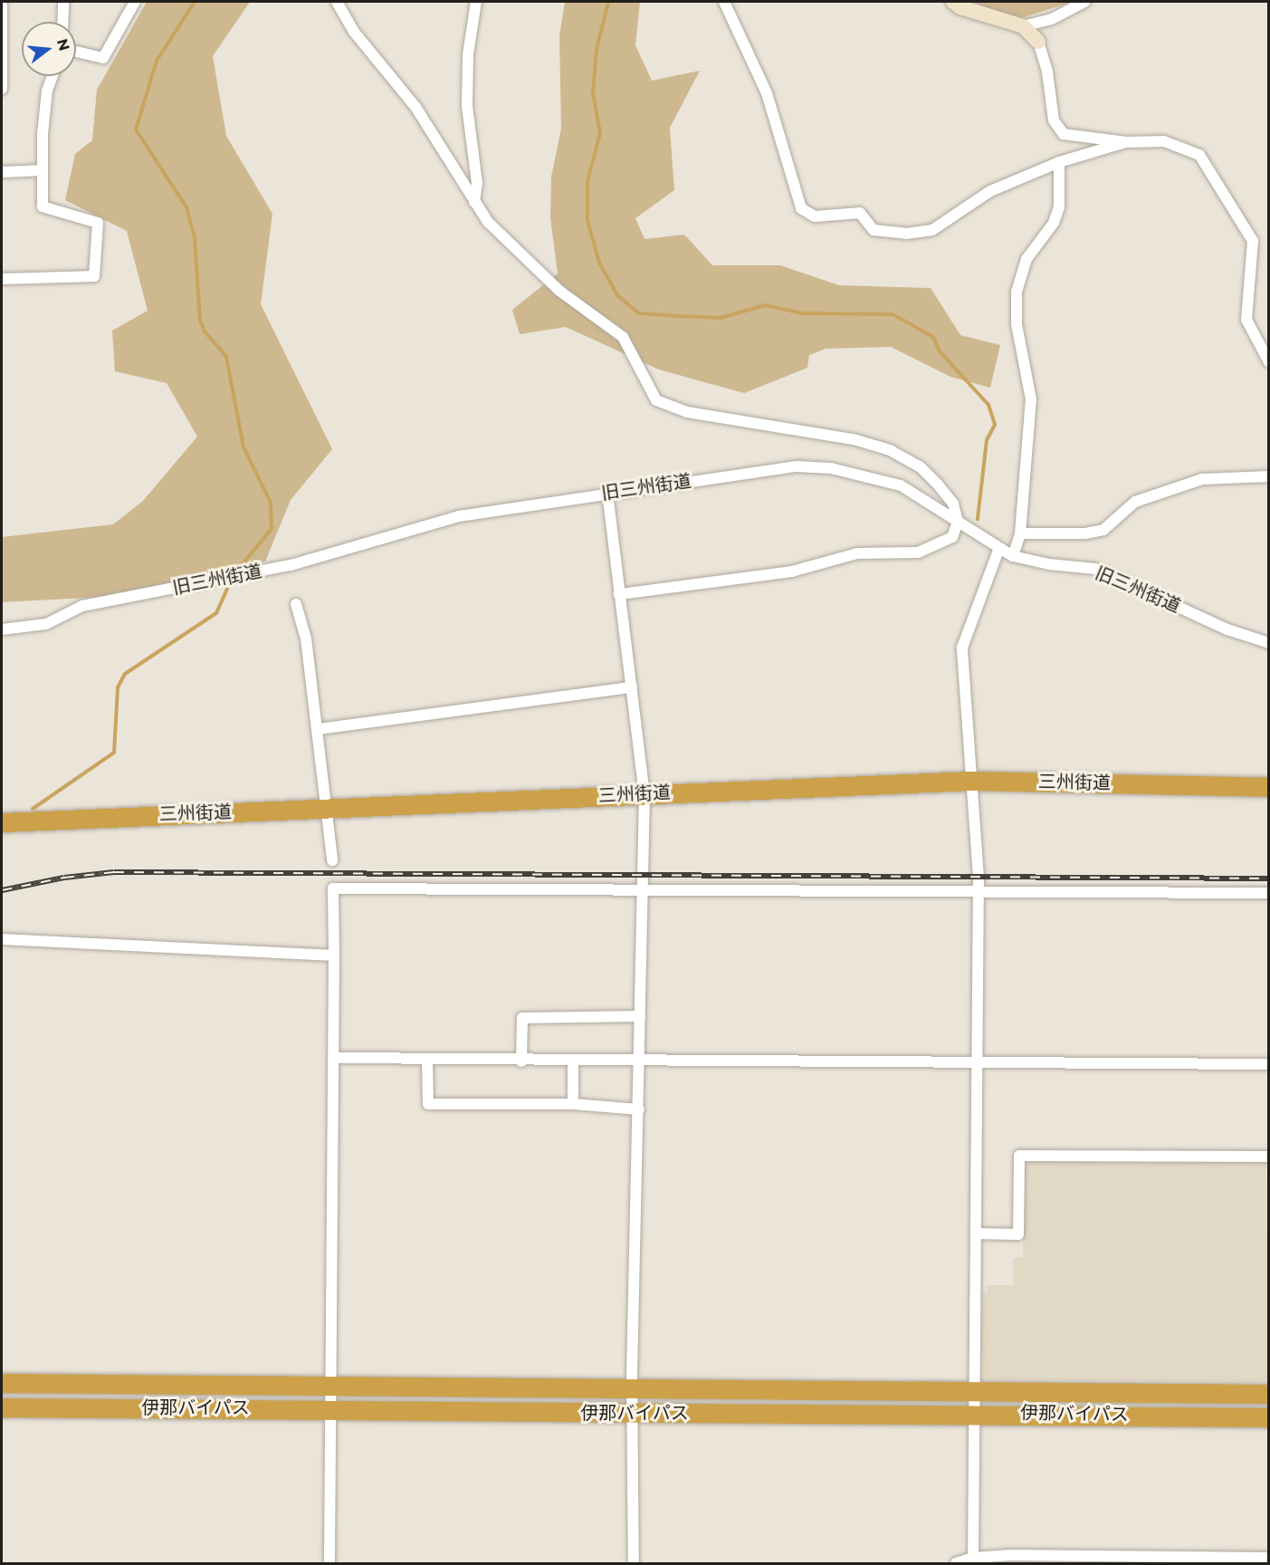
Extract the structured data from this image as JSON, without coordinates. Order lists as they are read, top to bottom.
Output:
{
  "streets": {
    "highway": ["三州街道", "伊那バイパス"],
    "street": ["旧三州街道"]
  },
  "north": "right"
}
